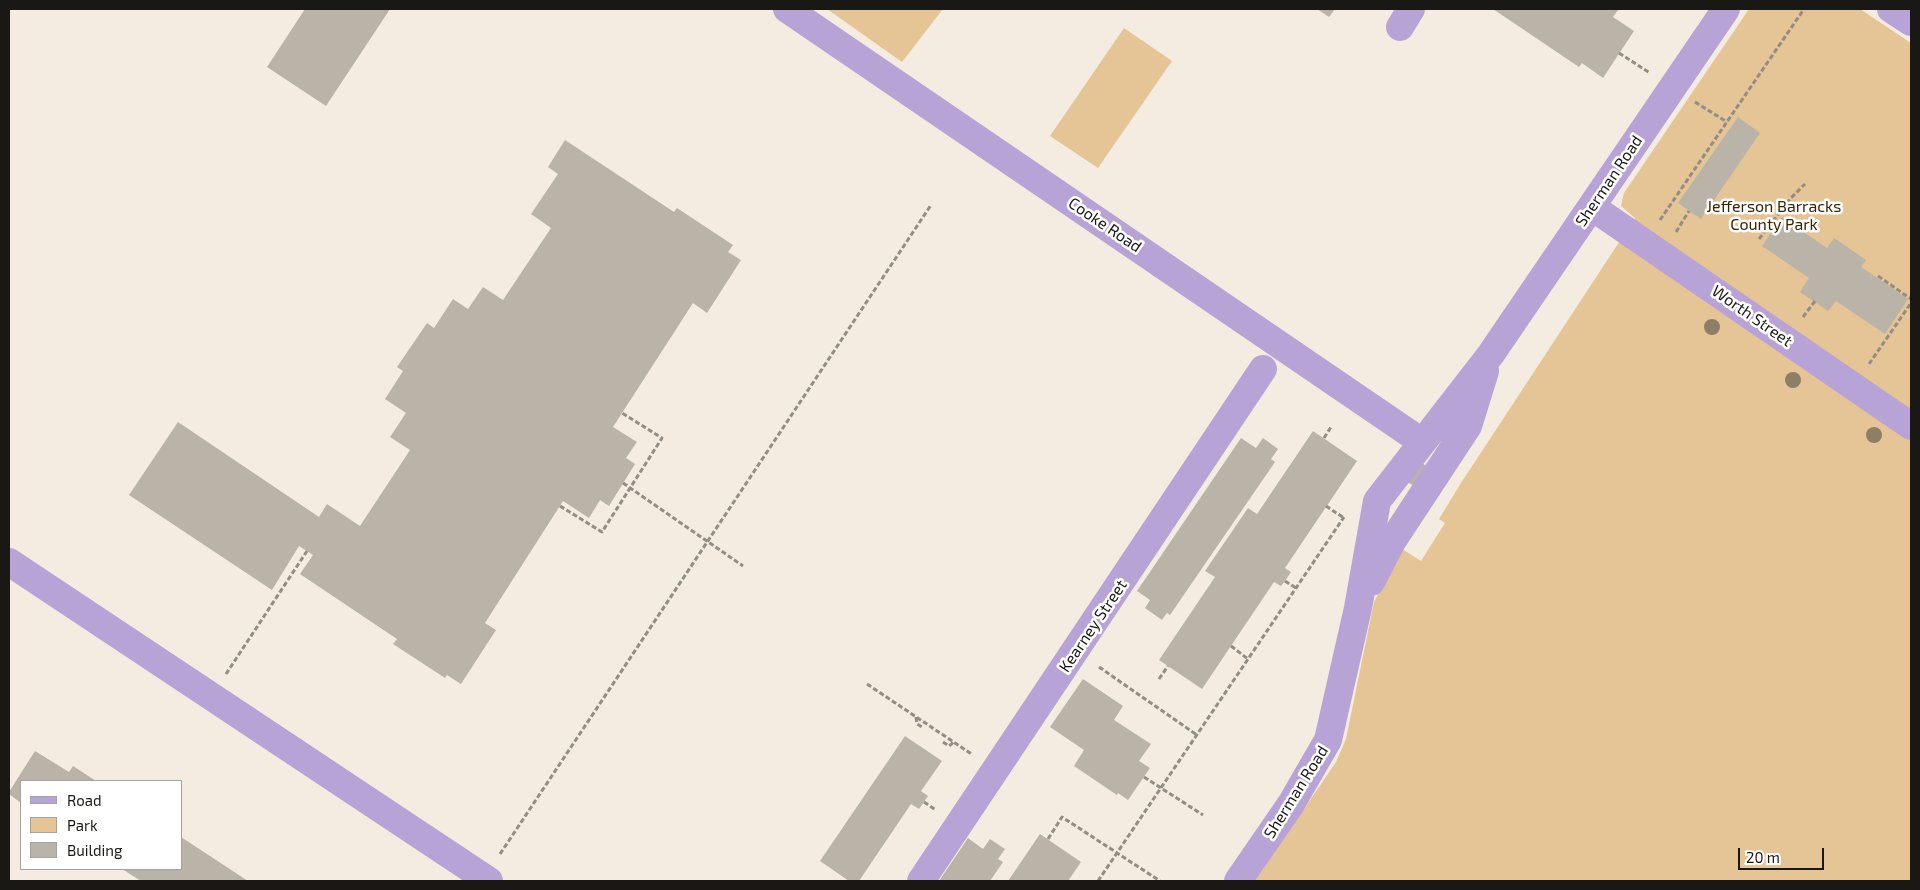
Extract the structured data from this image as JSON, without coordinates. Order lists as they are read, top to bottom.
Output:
{
  "streets": {
    "street": [
      "Sherman Road",
      "Cooke Road",
      "Worth Street",
      "Kearney Street"
    ]
  },
  "crossings": [
    ["Sherman Road", "Worth Street"]
  ],
  "parks": ["Jefferson Barracks County Park"],
  "legend": ["Road", "Park", "Building"],
  "scale_bar": "20 m"
}
